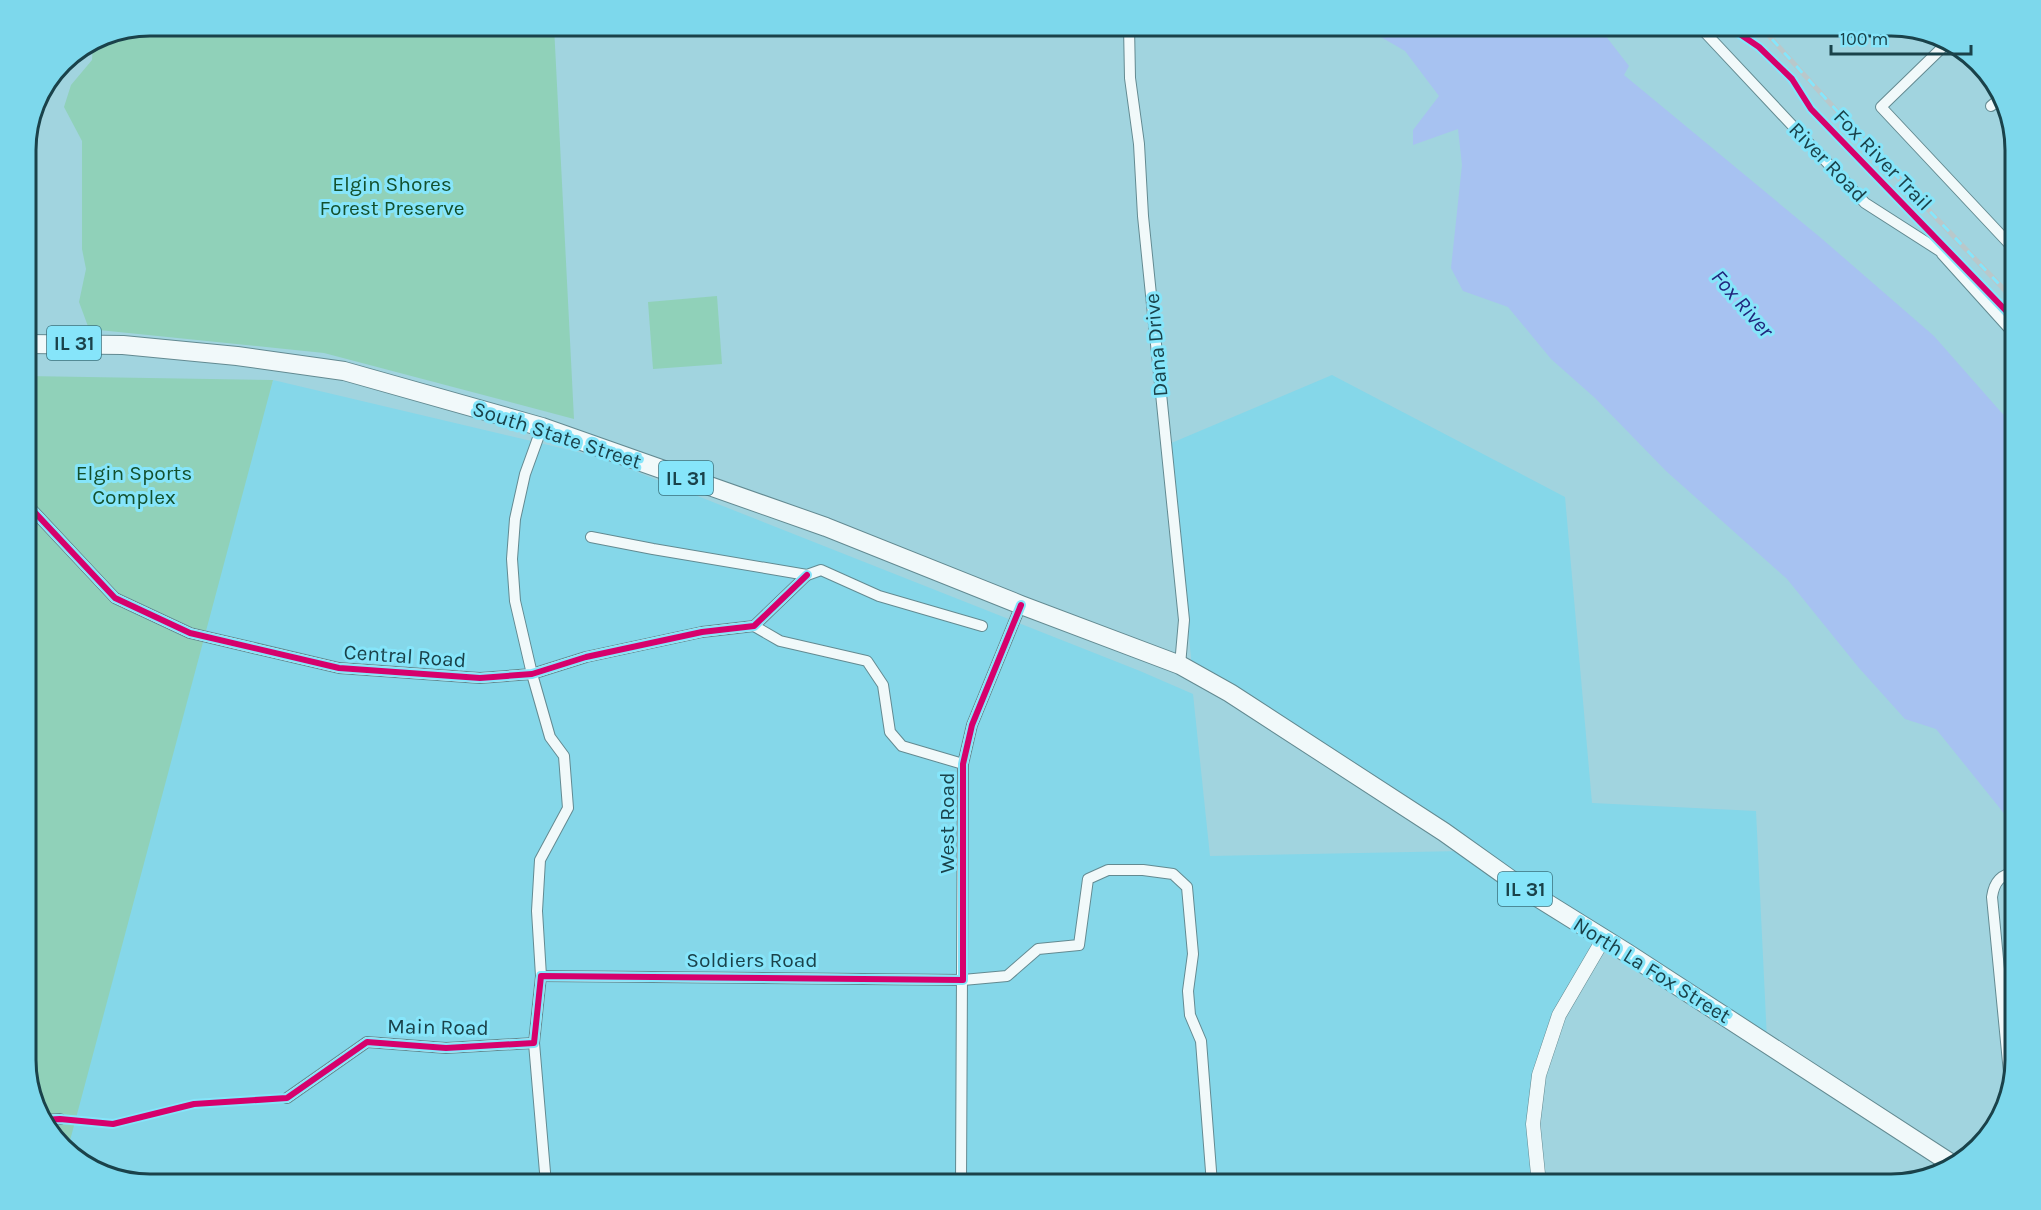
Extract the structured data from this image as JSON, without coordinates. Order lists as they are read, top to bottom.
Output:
{
  "streets": {
    "main road": ["IL 31", "South State Street", "North La Fox Street"],
    "street": [
      "River Road",
      "Dana Drive",
      "Central Road",
      "West Road",
      "Soldiers Road",
      "Main Road"
    ],
    "cycle path": ["Fox River Trail"]
  },
  "crossings": [
    ["Dana Drive", "South State Street"],
    ["South State Street", "West Road"],
    ["South State Street", "North La Fox Street"],
    ["West Road", "Soldiers Road"]
  ],
  "water": ["Fox River"],
  "parks": ["Elgin Shores Forest Preserve", "Elgin Sports Complex"],
  "scale_bar": "100 m"
}
